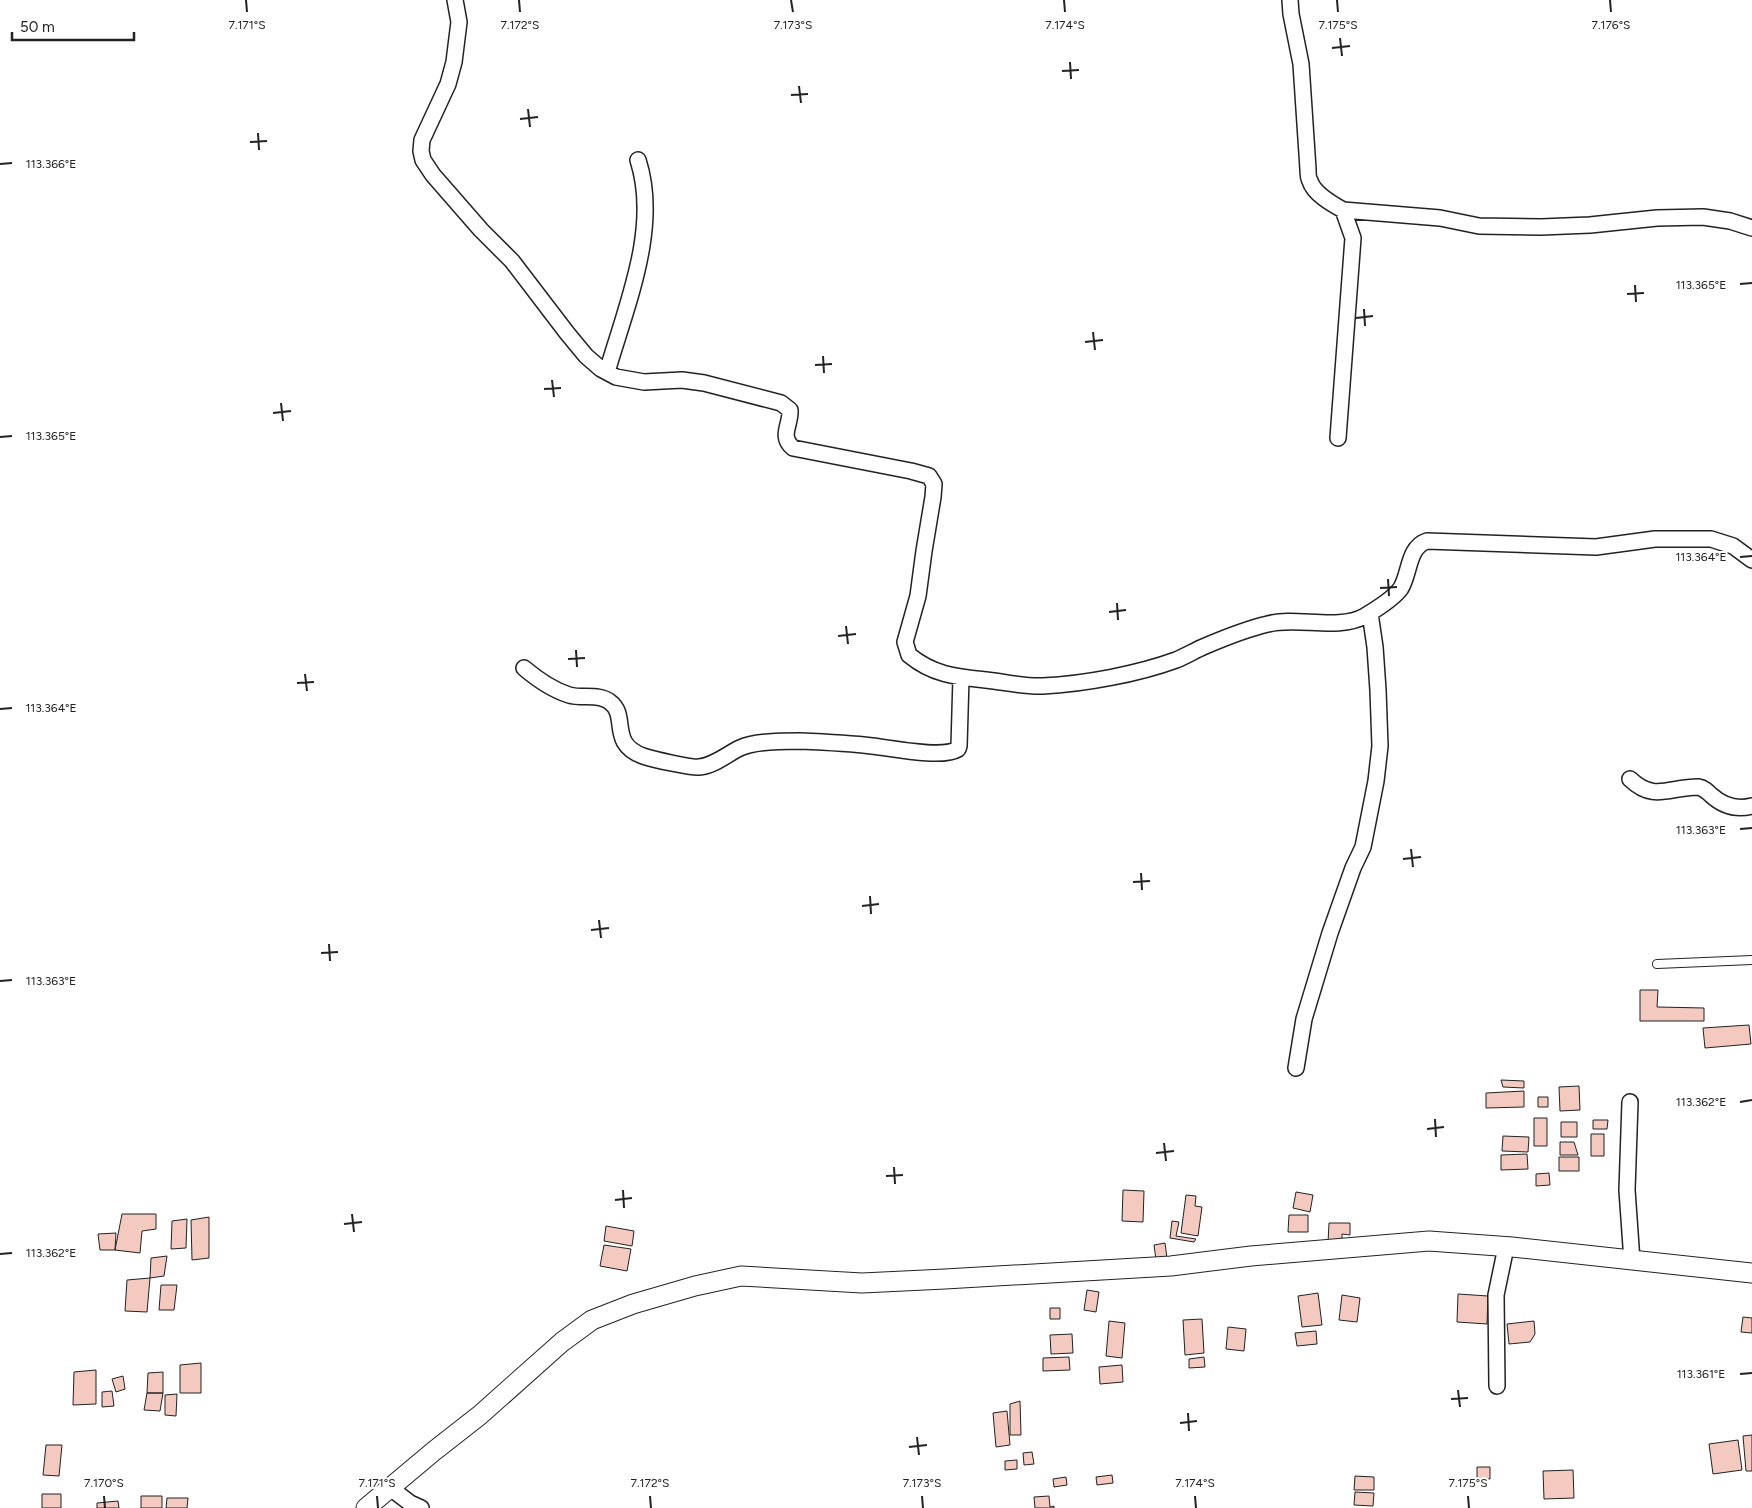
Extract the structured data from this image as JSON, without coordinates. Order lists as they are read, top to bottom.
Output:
{
  "scale_bar": "50 m",
  "coordinates": [
    "7.171°S",
    "7.172°S",
    "7.173°S",
    "7.174°S",
    "7.175°S",
    "7.176°S",
    "113.366°E",
    "113.365°E",
    "113.364°E",
    "113.363°E",
    "113.362°E",
    "113.361°E",
    "7.170°S"
  ]
}
